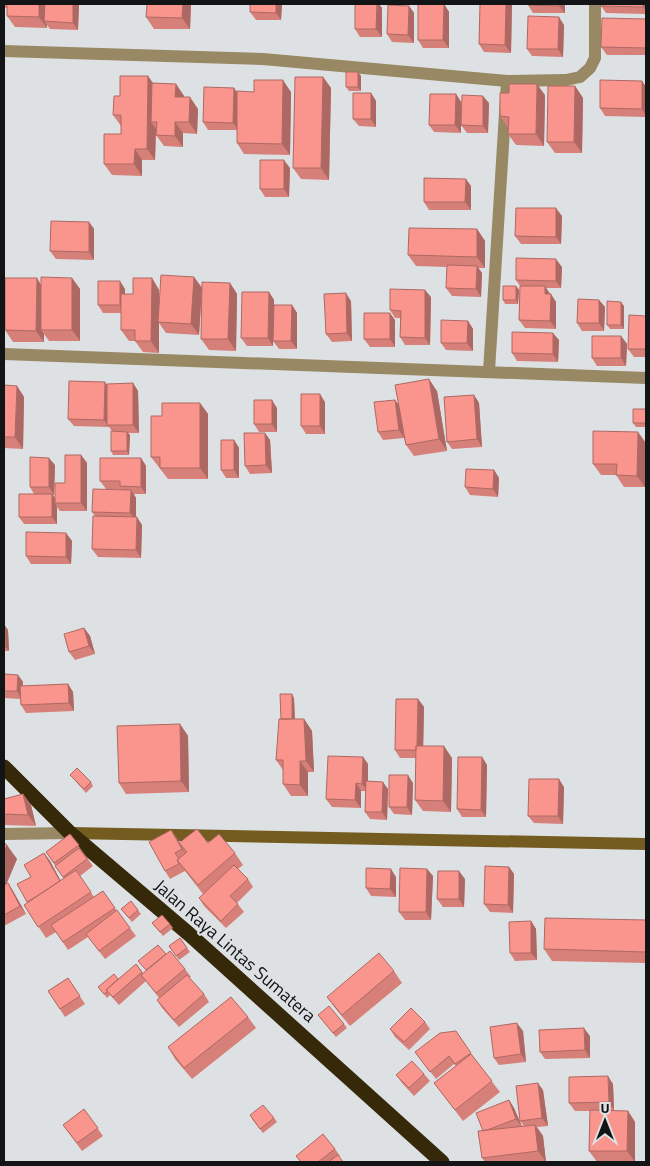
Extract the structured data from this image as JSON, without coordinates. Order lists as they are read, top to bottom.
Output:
{
  "streets": {
    "highway": ["Jalan Raya Lintas Sumatera"]
  },
  "north": "top"
}
